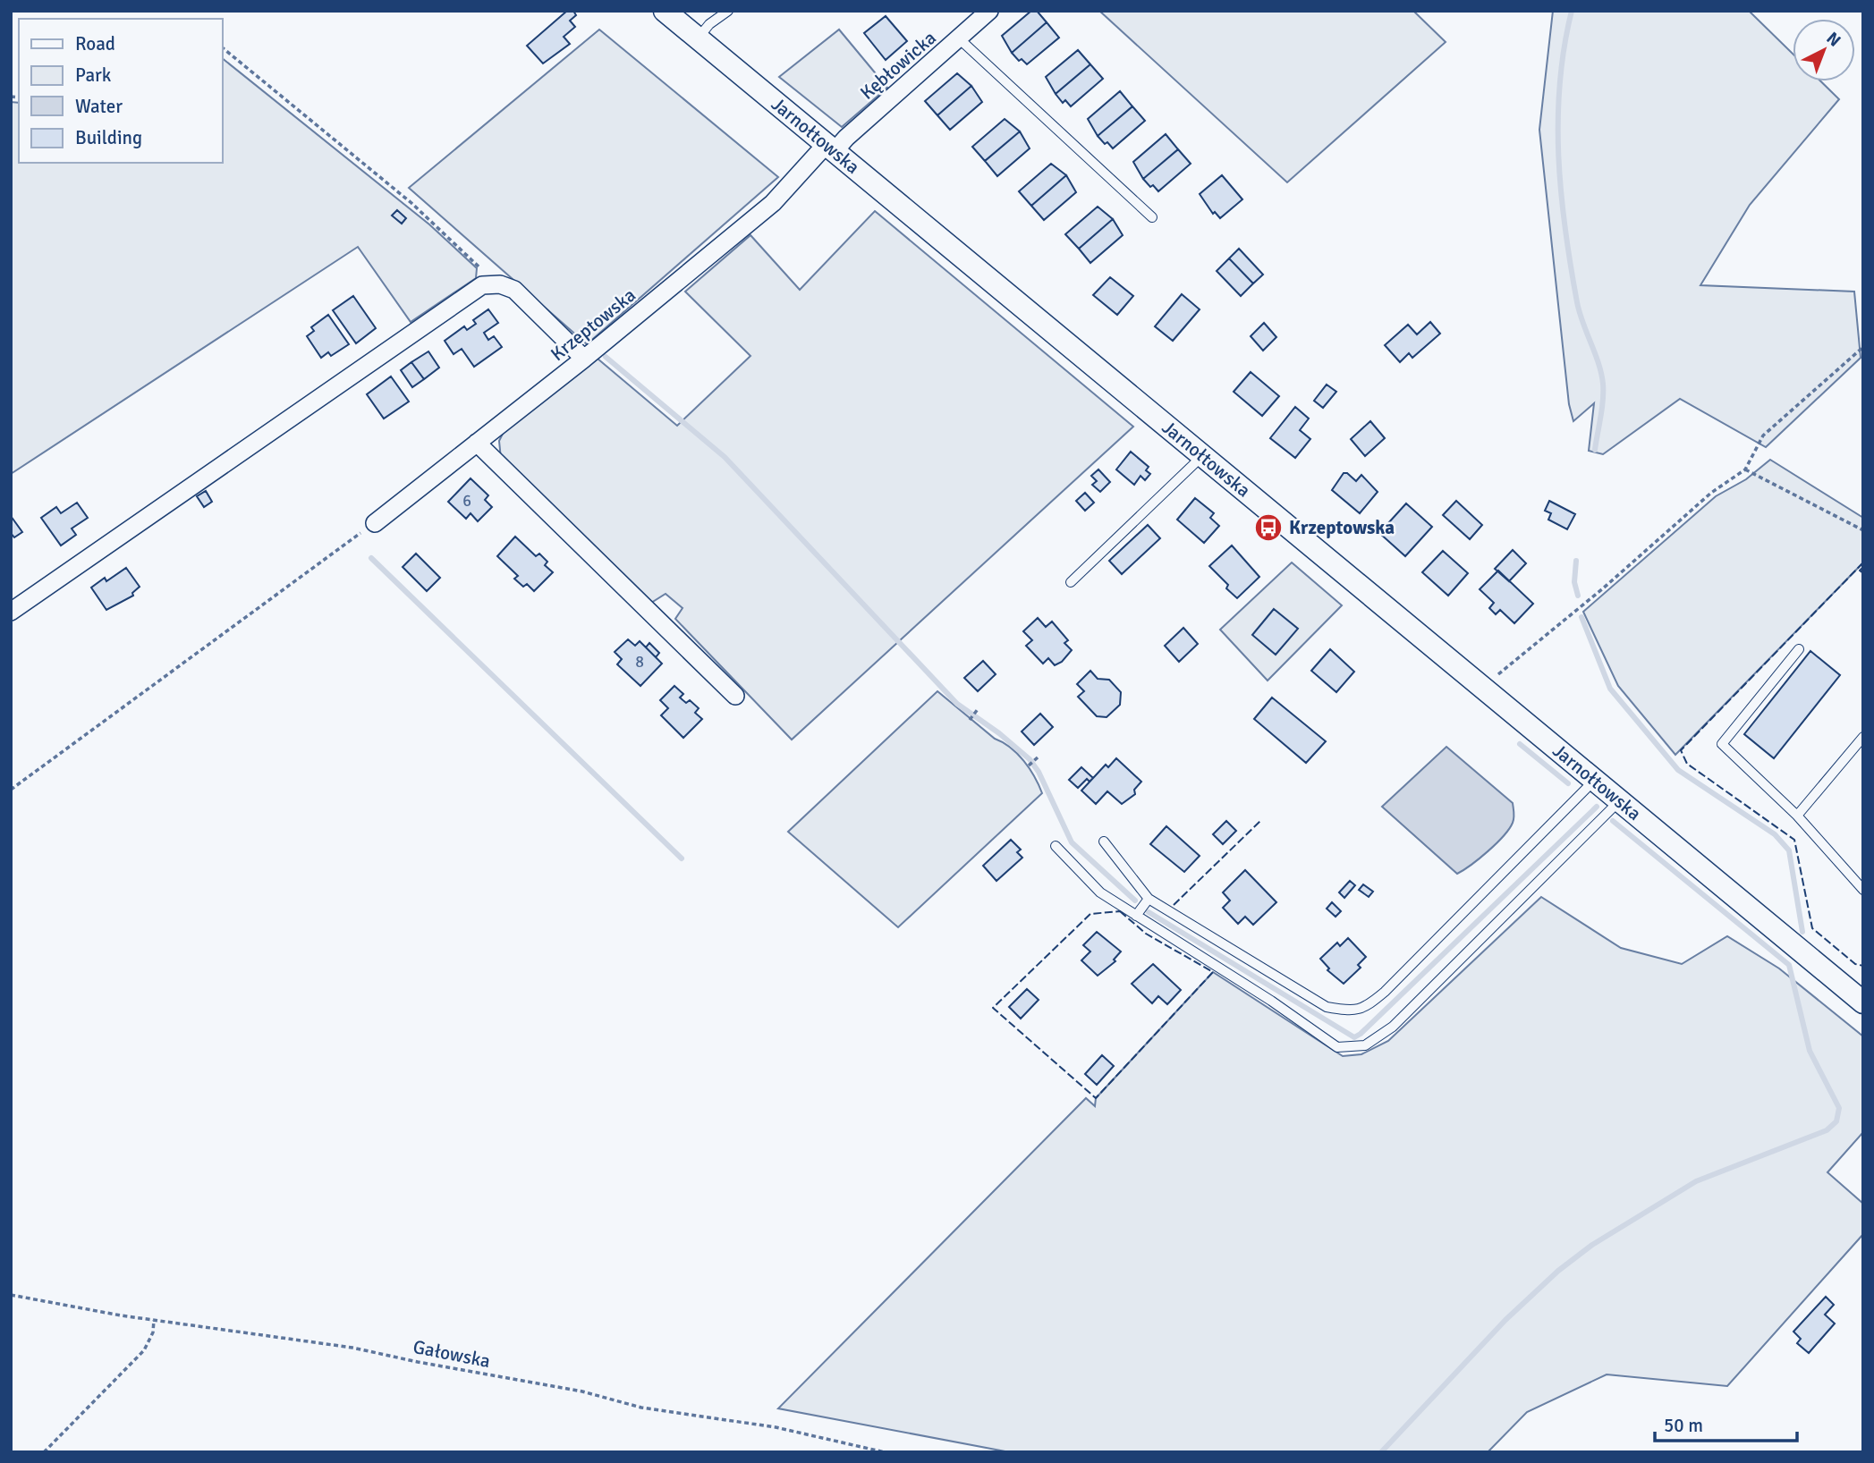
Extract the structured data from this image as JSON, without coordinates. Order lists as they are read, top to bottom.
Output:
{
  "streets": {
    "street": ["Kębłowicka", "Jarnołtowska", "Krzeptowska"],
    "path": ["Gałowska"]
  },
  "crossings": [
    ["Kębłowicka", "Jarnołtowska"],
    ["Kębłowicka", "Krzeptowska"],
    ["Jarnołtowska", "Krzeptowska"]
  ],
  "places": {
    "bus stop": ["Krzeptowska"]
  },
  "house_numbers": ["6", "8"],
  "legend": [
    "Road",
    "Park",
    "Water",
    "Building"
  ],
  "scale_bar": "50 m",
  "north": "top right"
}
